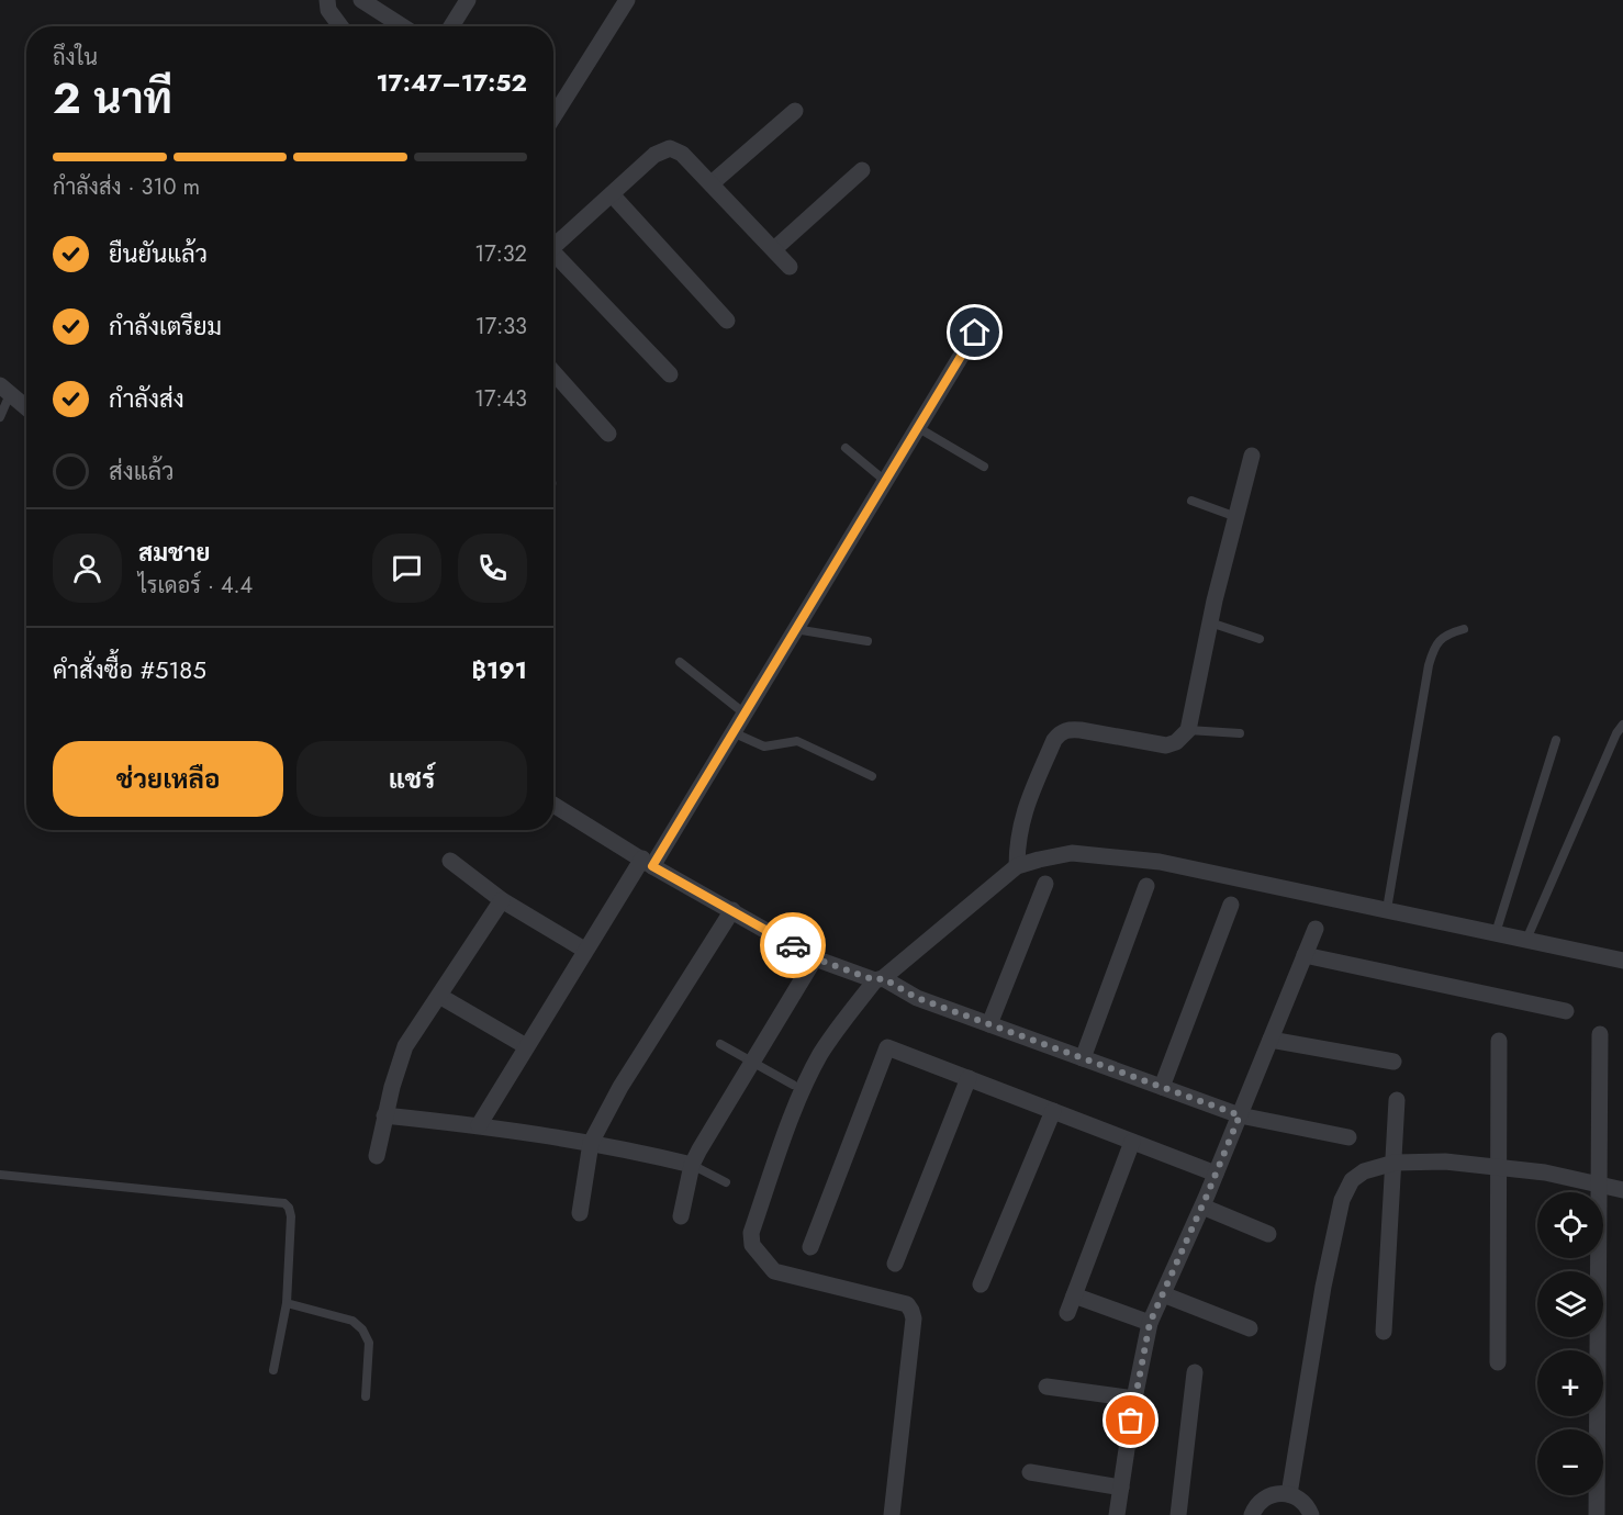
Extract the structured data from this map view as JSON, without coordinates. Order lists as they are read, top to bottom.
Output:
{
  "page": {
    "heading": ["2 นาที", "ถึงใน", "17:47–17:52"],
    "panel": [
      "สมชาย",
      "ไรเดอร์ · 4.4",
      "คำสั่งซื้อ #5185",
      "฿191"
    ],
    "bar": "กำลังส่ง · 310 m",
    "list": [
      ["ยืนยันแล้ว", "17:32"],
      ["กำลังเตรียม", "17:33"],
      ["กำลังส่ง", "17:43"],
      "ส่งแล้ว"
    ],
    "buttons": ["ช่วยเหลือ", "แชร์"],
    "map_buttons": ["+", "−"]
  }
}
